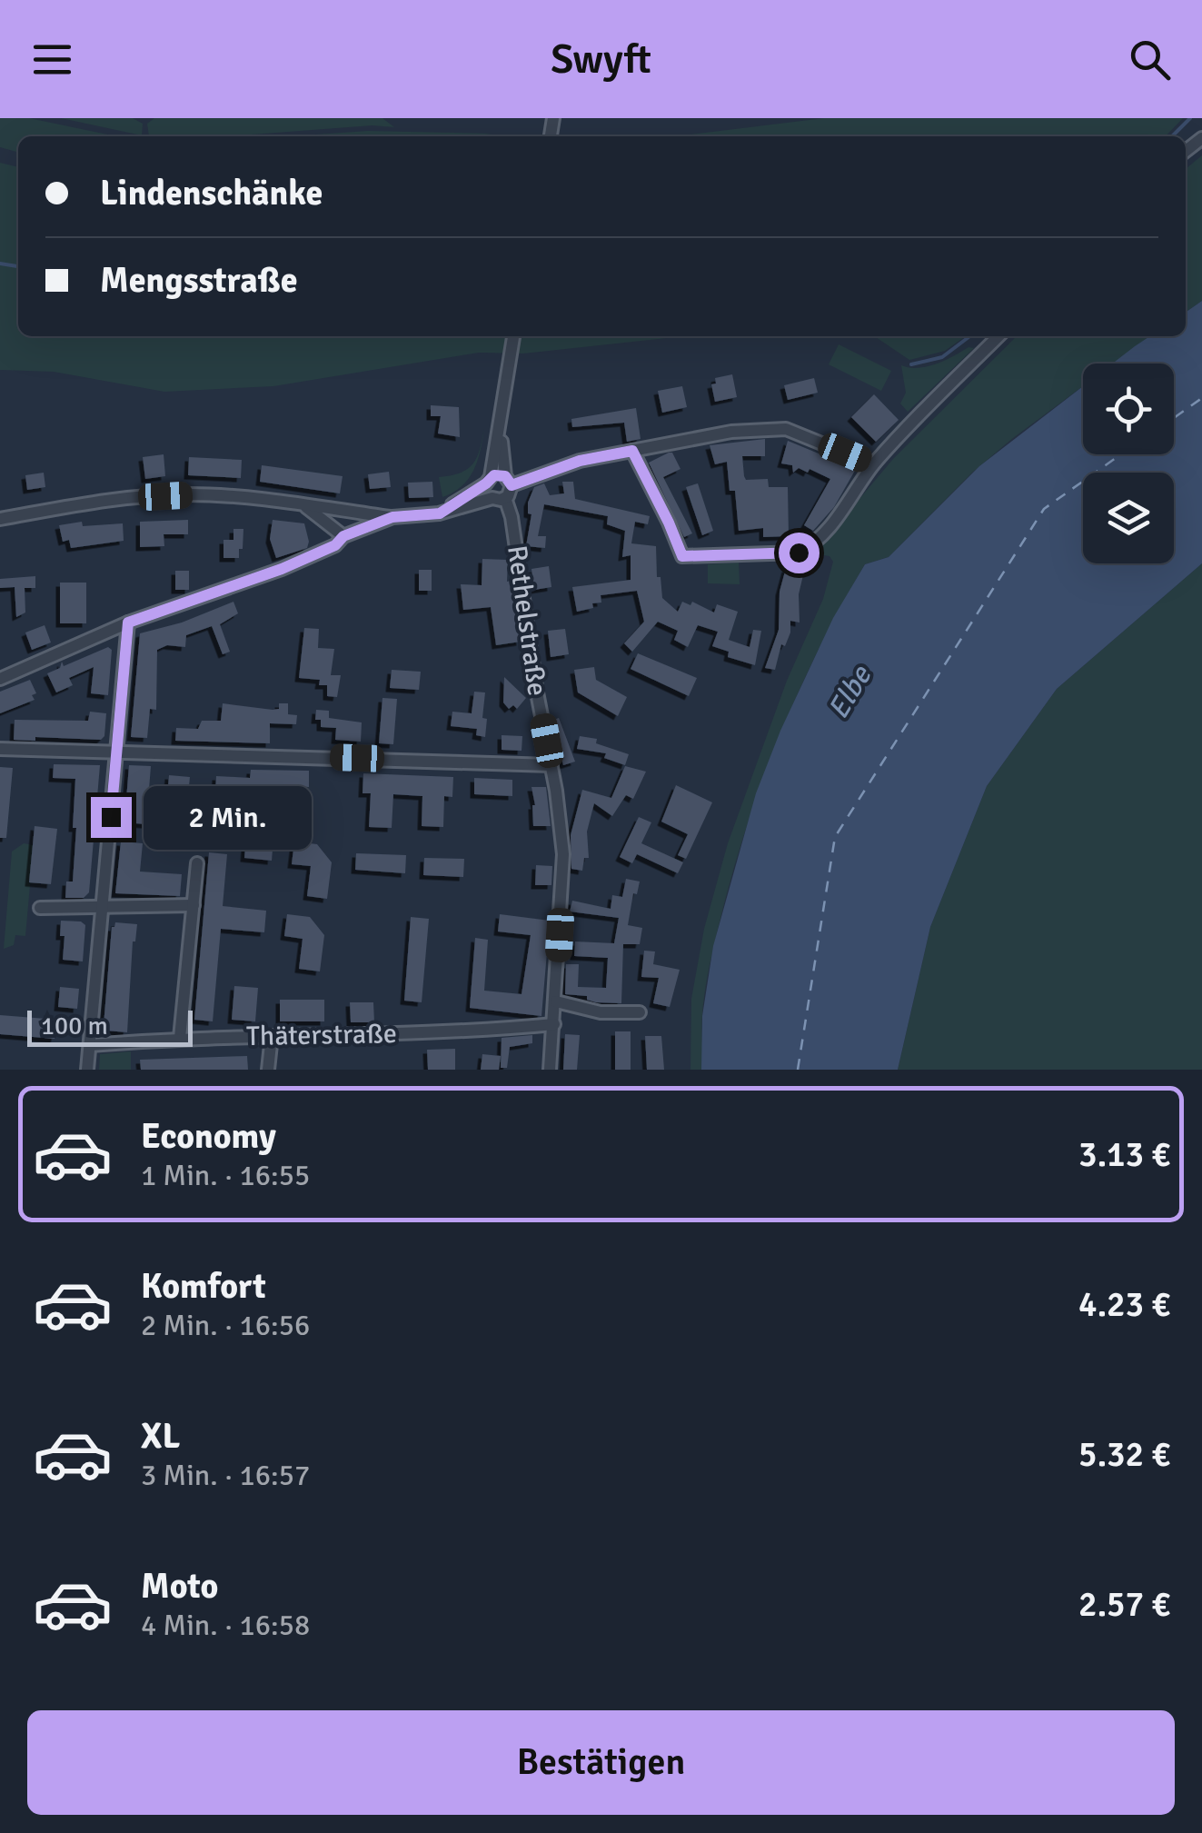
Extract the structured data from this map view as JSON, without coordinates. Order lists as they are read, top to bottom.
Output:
{
  "streets": {
    "street": ["Rethelstraße", "Thäterstraße"]
  },
  "crossings": [
    ["Rethelstraße", "Thäterstraße"]
  ],
  "water": ["Elbe"],
  "scale_bar": "100 m",
  "page": {
    "header": "Swyft",
    "banner": ["Lindenschänke", "Mengsstraße"],
    "bubble": "2 Min.",
    "scale": "100 m",
    "list": [
      {
        "name": "Economy",
        "note": "1 Min. · 16:55",
        "value": "3.13 €"
      },
      {
        "name": "Komfort",
        "note": "2 Min. · 16:56",
        "value": "4.23 €"
      },
      {
        "name": "XL",
        "note": "3 Min. · 16:57",
        "value": "5.32 €"
      },
      {
        "name": "Moto",
        "note": "4 Min. · 16:58",
        "value": "2.57 €"
      }
    ],
    "buttons": "Bestätigen"
  }
}
